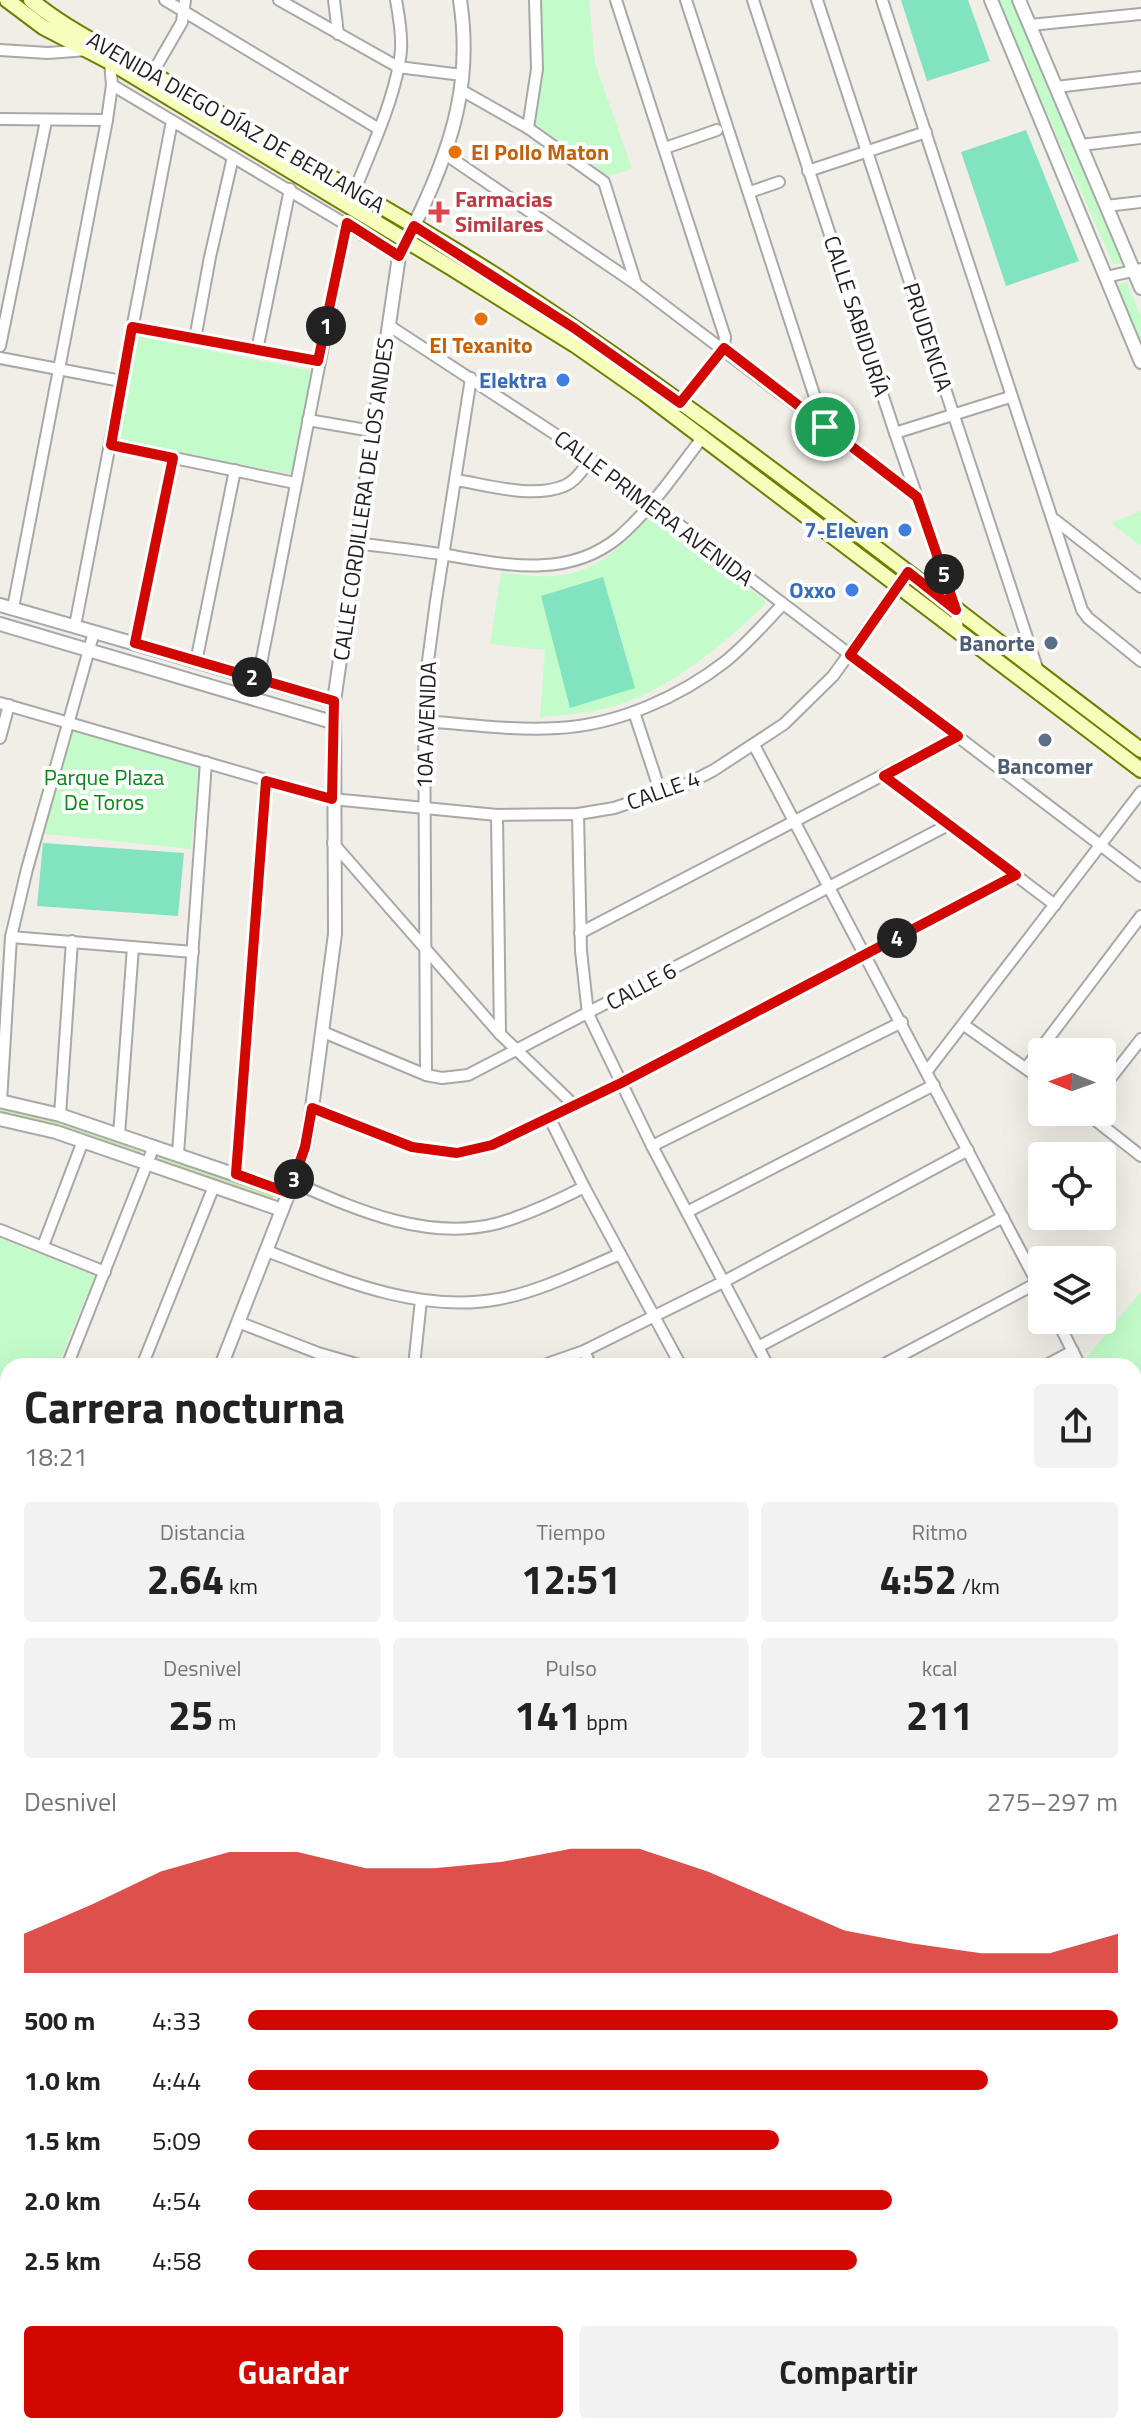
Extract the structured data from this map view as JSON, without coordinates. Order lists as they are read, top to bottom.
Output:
{
  "streets": {
    "main road": ["AVENIDA DIEGO DÍAZ DE BERLANGA"],
    "street": [
      "CALLE SABIDURÍA",
      "PRUDENCIA",
      "CALLE CORDILLERA DE LOS ANDES",
      "CALLE PRIMERA AVENIDA",
      "10A AVENIDA",
      "CALLE 4",
      "CALLE 6"
    ]
  },
  "crossings": [
    ["AVENIDA DIEGO DÍAZ DE BERLANGA", "CALLE SABIDURÍA"],
    ["AVENIDA DIEGO DÍAZ DE BERLANGA", "PRUDENCIA"],
    ["AVENIDA DIEGO DÍAZ DE BERLANGA", "CALLE CORDILLERA DE LOS ANDES"],
    ["AVENIDA DIEGO DÍAZ DE BERLANGA", "CALLE 4"],
    ["CALLE CORDILLERA DE LOS ANDES", "CALLE PRIMERA AVENIDA"],
    ["CALLE CORDILLERA DE LOS ANDES", "CALLE 4"],
    ["CALLE CORDILLERA DE LOS ANDES", "CALLE 6"],
    ["CALLE PRIMERA AVENIDA", "10A AVENIDA"],
    ["CALLE PRIMERA AVENIDA", "CALLE 4"],
    ["10A AVENIDA", "CALLE 4"],
    ["10A AVENIDA", "CALLE 6"]
  ],
  "parks": ["Parque Plaza De Toros"],
  "places": {
    "other": [
      "El Pollo Maton",
      "El Texanito",
      "Elektra",
      "7-Eleven",
      "Oxxo",
      "Banorte",
      "Bancomer"
    ],
    "health": ["Farmacias Similares"]
  },
  "north": "left",
  "page": {
    "pins": [
      "1",
      "5",
      "2",
      "4",
      "3"
    ],
    "heading": ["Carrera nocturna", "18:21"],
    "stats": [
      ["Distancia", "2.64 km"],
      ["Tiempo", "12:51"],
      ["Ritmo", "4:52 /km"],
      ["Desnivel", "25 m"],
      ["Pulso", "141 bpm"],
      ["kcal", "211"]
    ],
    "chart": ["Desnivel", "275–297 m"],
    "list": [
      {
        "name": "500 m",
        "note": "4:33"
      },
      {
        "name": "1.0 km",
        "note": "4:44"
      },
      {
        "name": "1.5 km",
        "note": "5:09"
      },
      {
        "name": "2.0 km",
        "note": "4:54"
      },
      {
        "name": "2.5 km",
        "note": "4:58"
      }
    ],
    "buttons": ["Guardar", "Compartir"]
  }
}
